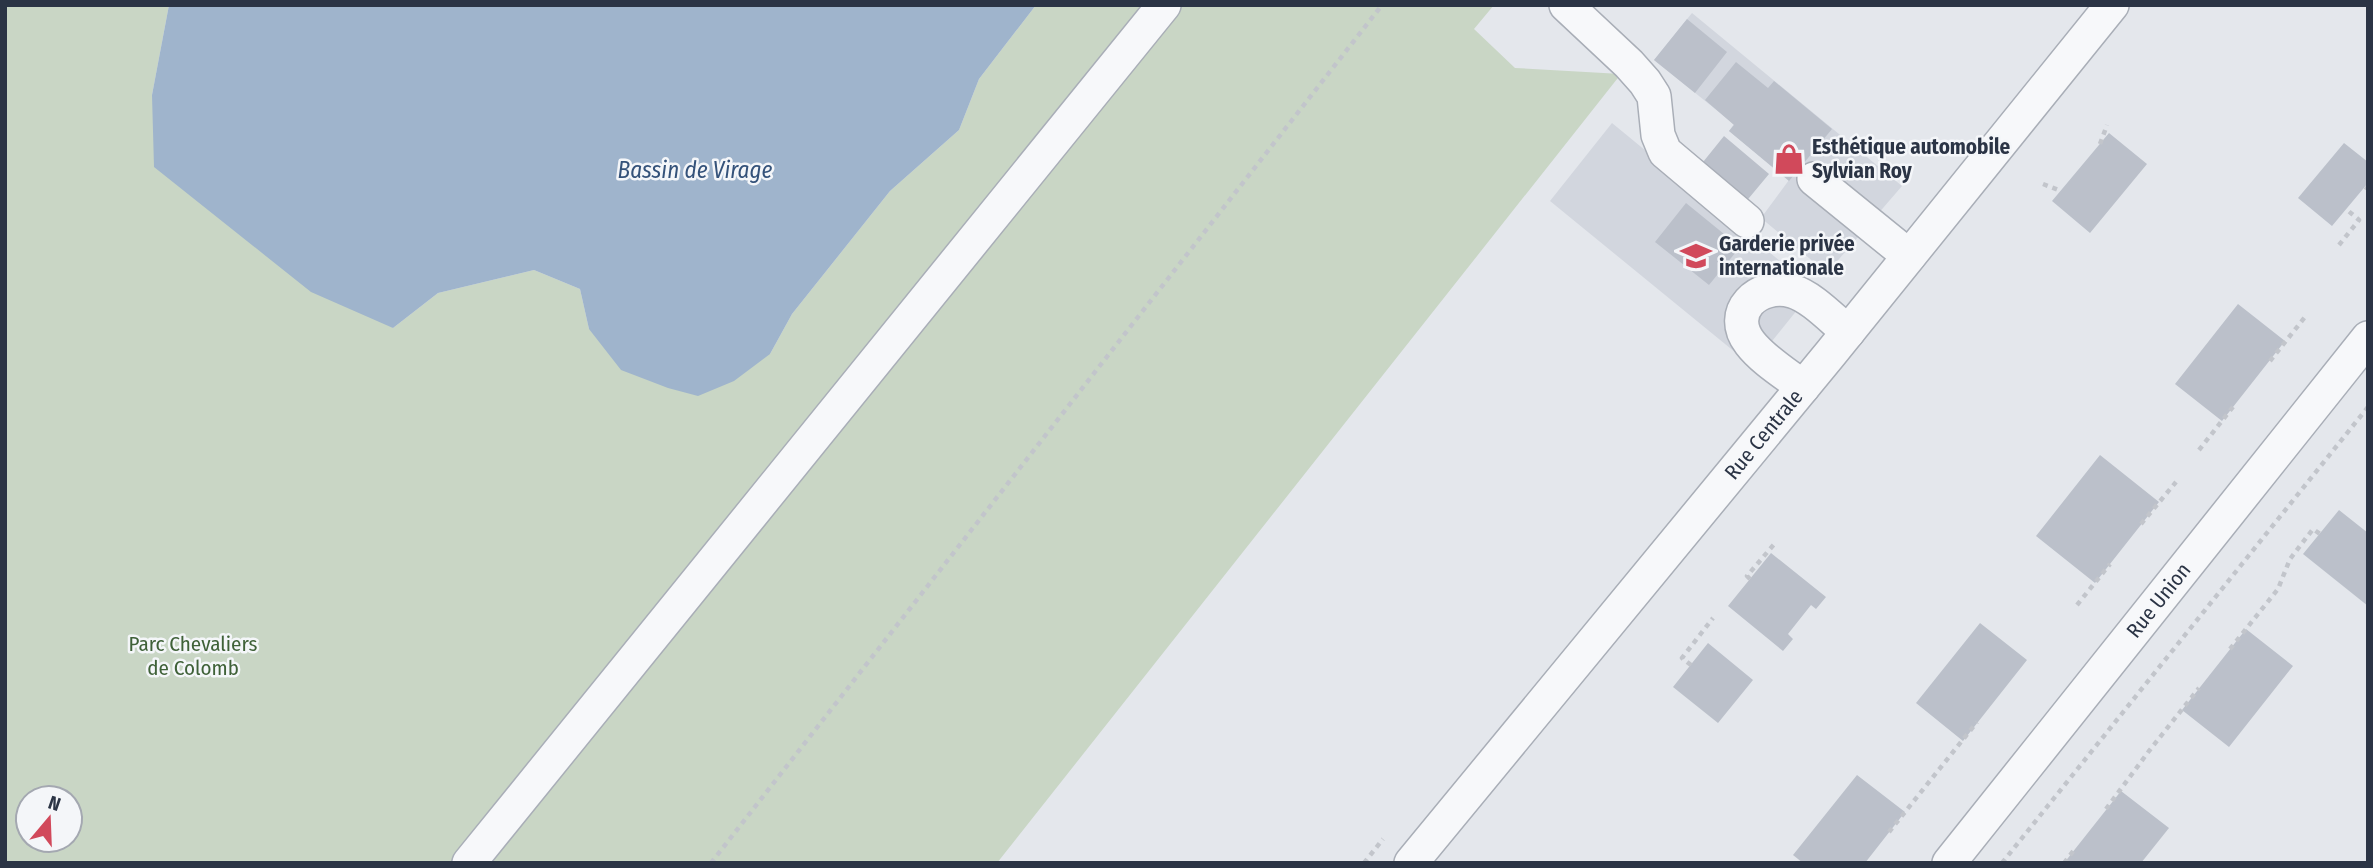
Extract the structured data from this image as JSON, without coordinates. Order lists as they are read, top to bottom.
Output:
{
  "streets": {
    "street": ["Rue Centrale", "Rue Union"]
  },
  "water": ["Bassin de Virage"],
  "parks": ["Parc Chevaliers de Colomb"],
  "places": {
    "shop": ["Esthétique automobile Sylvian Roy"],
    "school or university": ["Garderie privée internationale"]
  },
  "north": "top"
}
